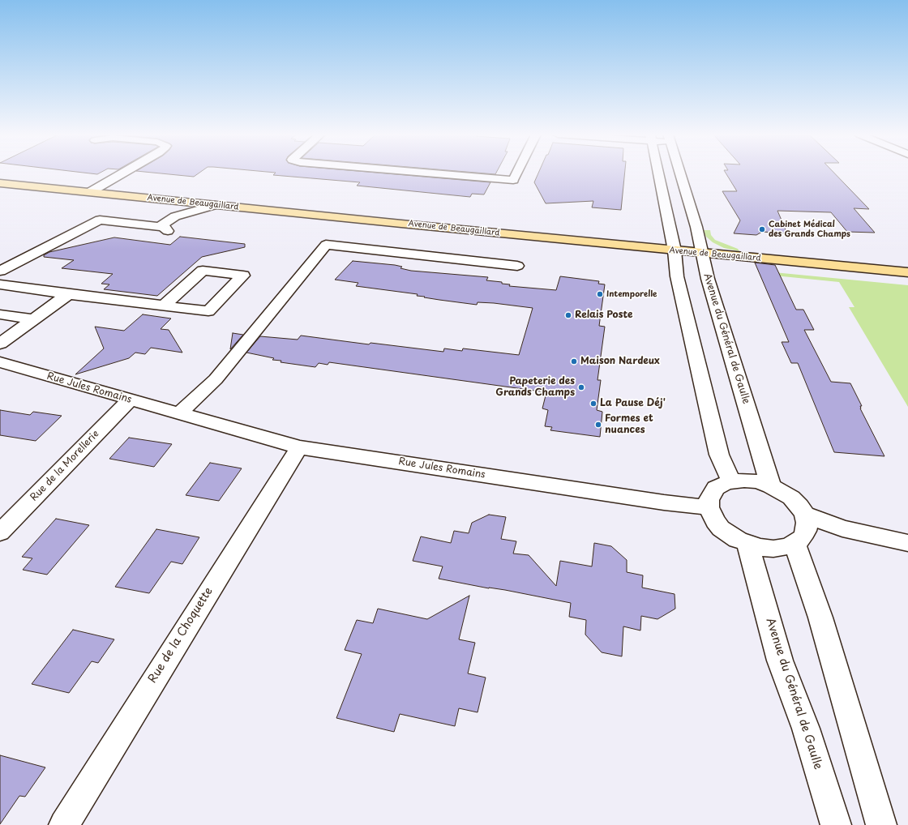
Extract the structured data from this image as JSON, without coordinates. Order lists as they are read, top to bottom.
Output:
{
  "streets": {
    "main road": ["Avenue de Beaugaillard"],
    "street": [
      "Avenue du Général de Gaulle",
      "Rue Jules Romains",
      "Rue de la Morellerie",
      "Rue de la Choquette"
    ]
  },
  "crossings": [
    ["Avenue de Beaugaillard", "Avenue du Général de Gaulle"],
    ["Avenue du Général de Gaulle", "Rue Jules Romains"],
    ["Rue Jules Romains", "Rue de la Morellerie"],
    ["Rue Jules Romains", "Rue de la Choquette"]
  ],
  "places": [
    "Cabinet Médical des Grands Champs",
    "Intemporelle",
    "Relais Poste",
    "Maison Nardeux",
    "Papeterie des Grands Champs",
    "La Pause Déj'",
    "Formes et nuances"
  ]
}
